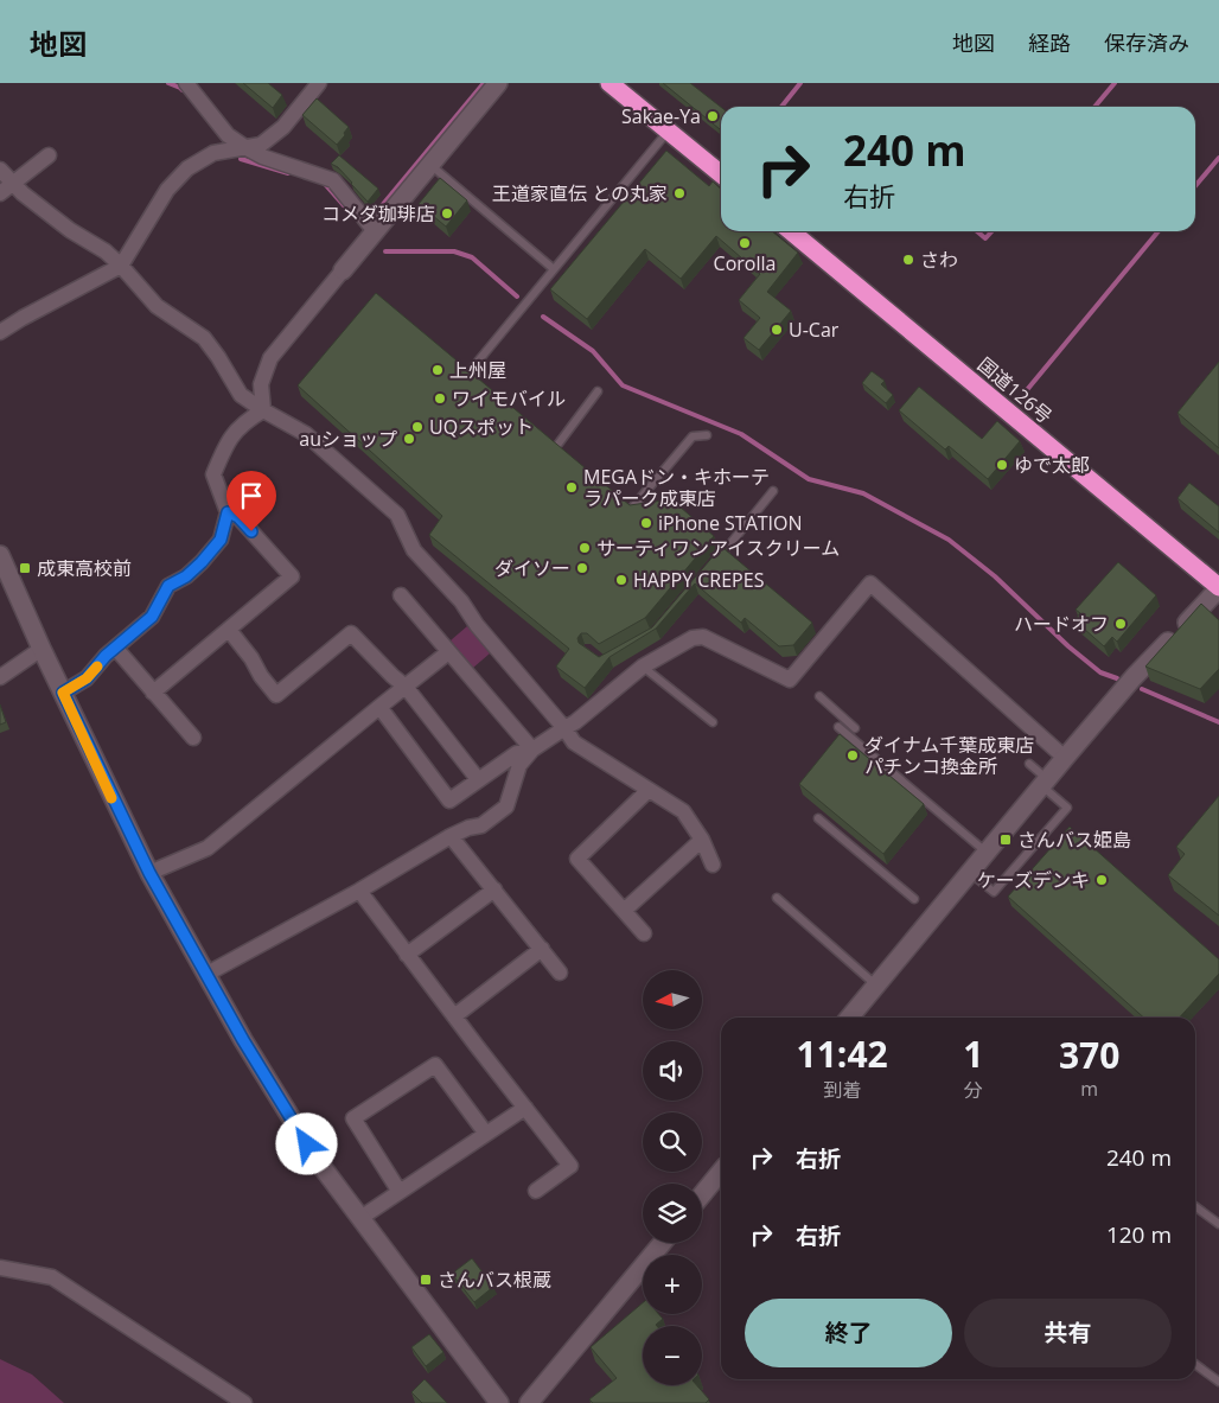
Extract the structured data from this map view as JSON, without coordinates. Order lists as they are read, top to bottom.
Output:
{
  "streets": {
    "highway": ["国道126号"]
  },
  "places": {
    "other": [
      "Sakae-Ya",
      "王道家直伝 との丸家",
      "コメダ珈琲店",
      "Corolla",
      "さわ",
      "U-Car",
      "上州屋",
      "ワイモバイル",
      "UQスポット",
      "auショップ",
      "ゆで太郎",
      "MEGAドン・キホーテ ラパーク成東店",
      "iPhone STATION",
      "サーティワンアイスクリーム",
      "ダイソー",
      "HAPPY CREPES",
      "ハードオフ",
      "ダイナム千葉成東店 パチンコ換金所",
      "ケーズデンキ"
    ],
    "transit": ["成東高校前", "さんバス姫島", "さんバス根蔵"]
  },
  "north": "left",
  "page": {
    "header": "地図",
    "nav": ["地図", "経路", "保存済み"],
    "turn": ["240 m", "右折"],
    "map_buttons": ["+", "−"],
    "eta": [
      "11:42",
      "到着",
      "1",
      "分",
      "370",
      "m"
    ],
    "list": [
      {
        "name": "右折",
        "value": "240 m"
      },
      {
        "name": "右折",
        "value": "120 m"
      }
    ],
    "buttons": ["終了", "共有"]
  }
}
